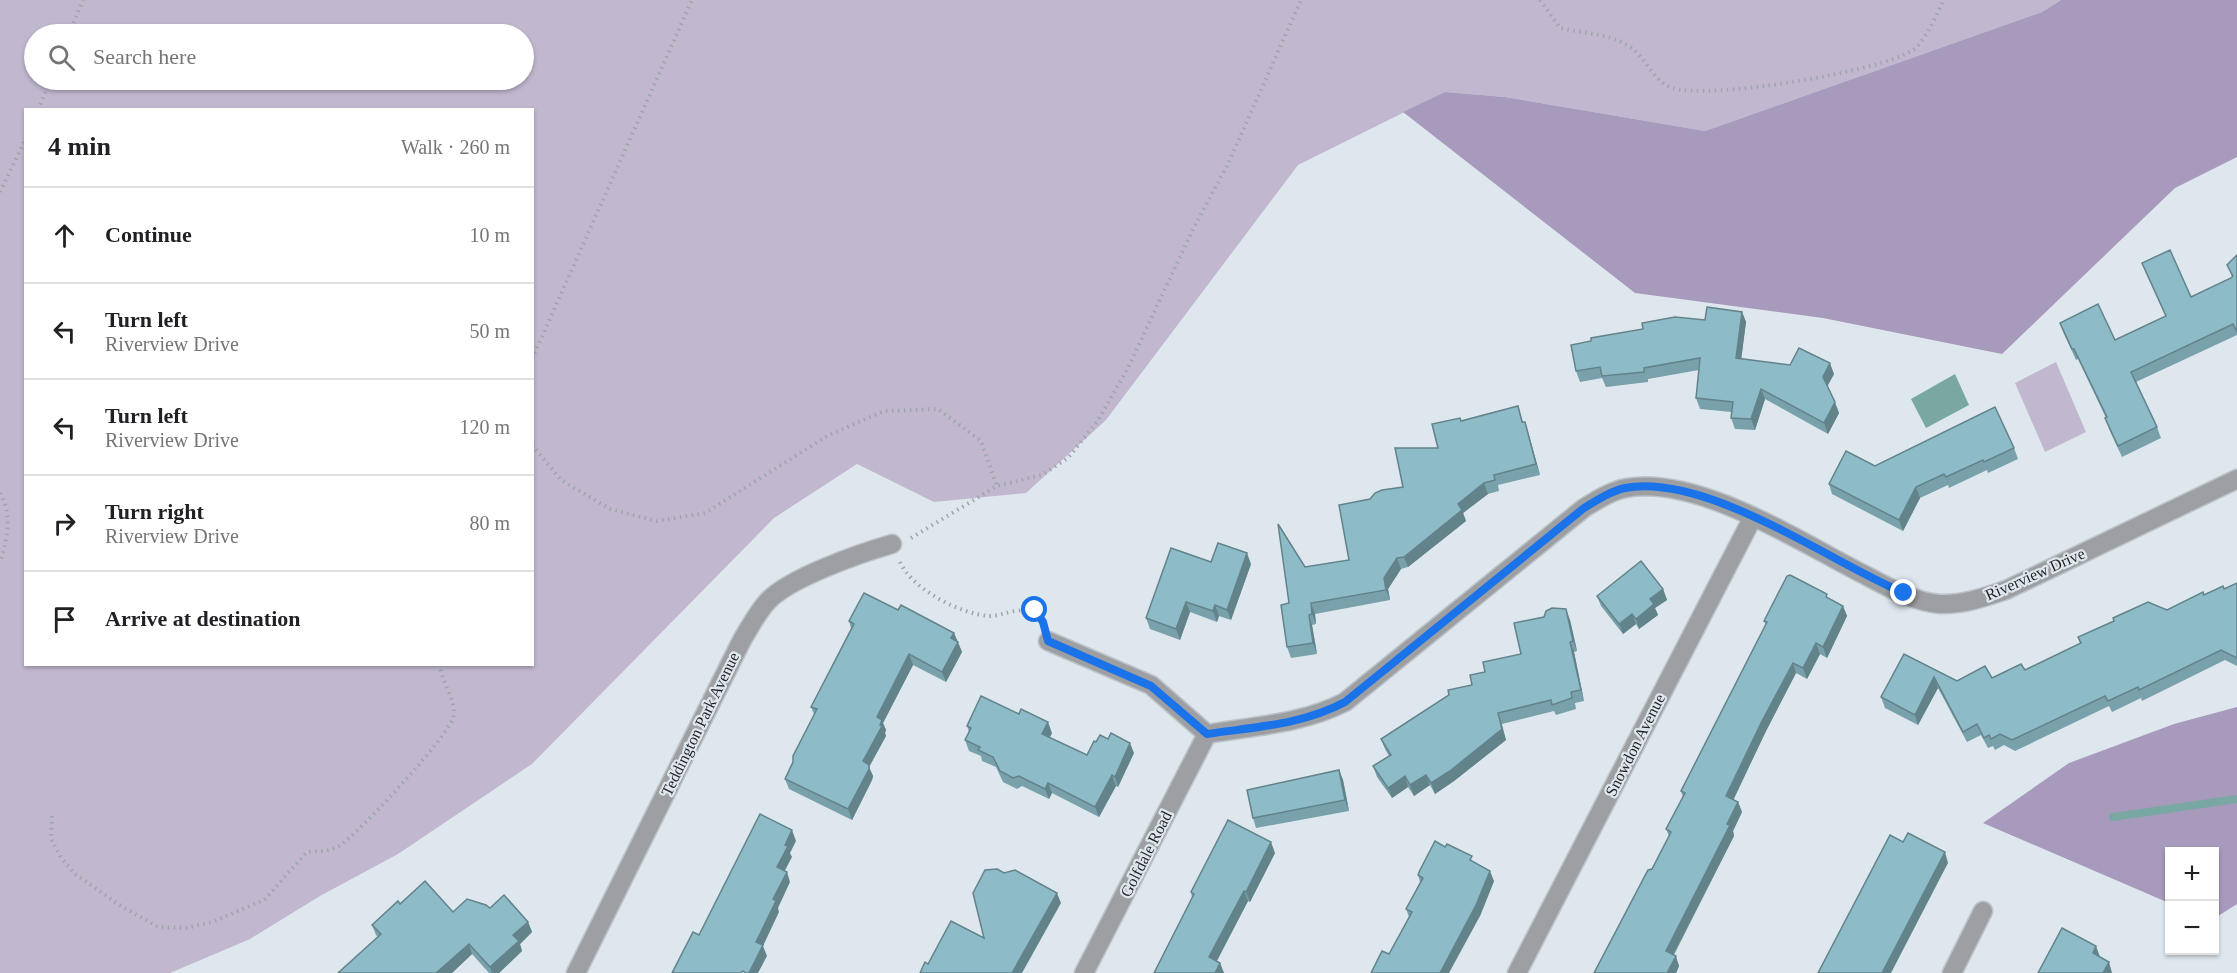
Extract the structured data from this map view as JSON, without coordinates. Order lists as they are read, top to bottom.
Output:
{
  "streets": {
    "street": [
      "Riverview Drive",
      "Teddington Park Avenue",
      "Snowdon Avenue",
      "Golfdale Road"
    ]
  },
  "crossings": [
    ["Riverview Drive", "Snowdon Avenue"],
    ["Riverview Drive", "Golfdale Road"]
  ],
  "page": {
    "search": "Search here",
    "heading": ["4 min", "Walk · 260 m"],
    "list": [
      ["Continue", "10 m"],
      ["Turn left", "Riverview Drive", "50 m"],
      ["Turn left", "Riverview Drive", "120 m"],
      ["Turn right", "Riverview Drive", "80 m"],
      "Arrive at destination"
    ],
    "map_buttons": ["+", "−"]
  }
}
